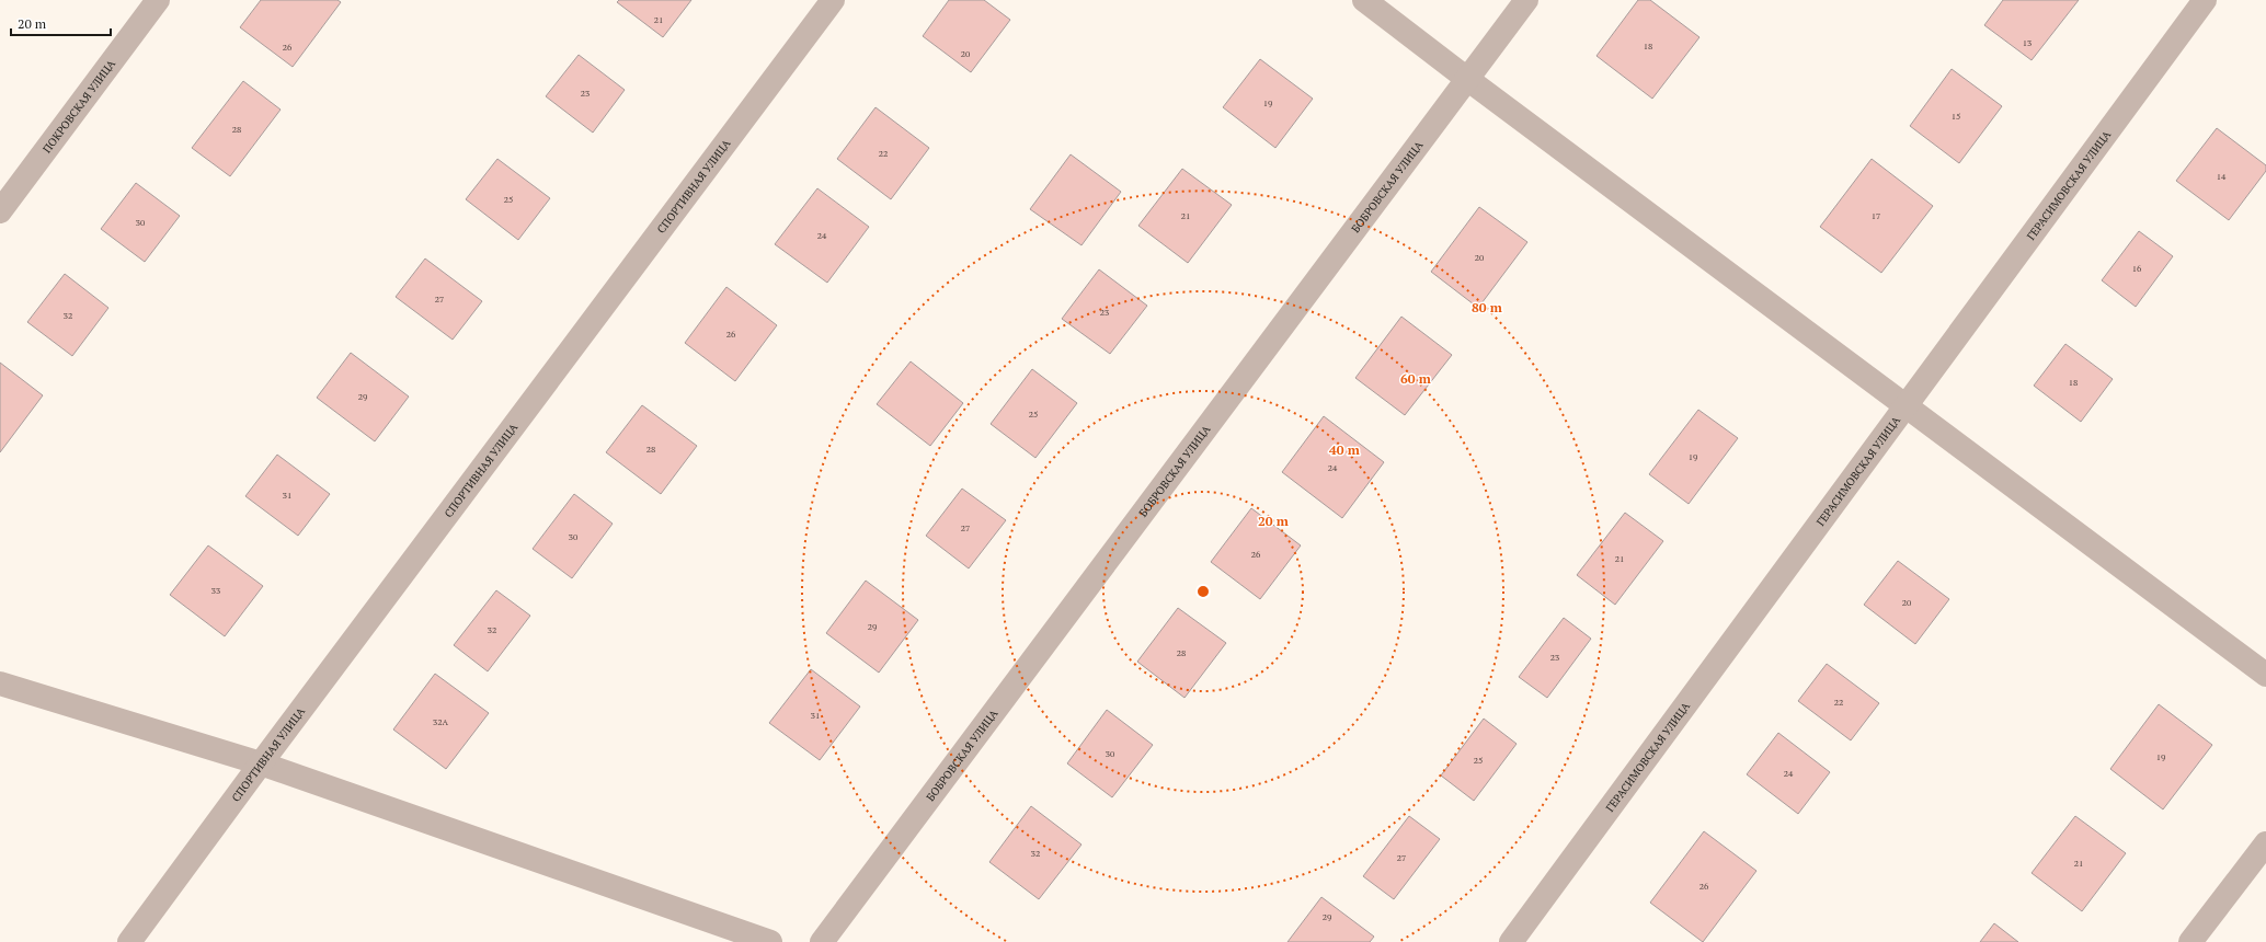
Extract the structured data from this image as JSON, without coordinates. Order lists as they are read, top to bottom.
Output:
{
  "streets": {
    "street": [
      "ПОКРОВСКАЯ УЛИЦА",
      "ГЕРАСИМОВСКАЯ УЛИЦА",
      "СПОРТИВНАЯ УЛИЦА",
      "БОБРОВСКАЯ УЛИЦА"
    ]
  },
  "house_numbers": [
    "21",
    "13",
    "18",
    "26",
    "20",
    "23",
    "19",
    "15",
    "28",
    "22",
    "14",
    "25",
    "21",
    "17",
    "30",
    "24",
    "20",
    "16",
    "27",
    "23",
    "32",
    "26",
    "18",
    "29",
    "25",
    "28",
    "19",
    "24",
    "31",
    "27",
    "30",
    "26",
    "21",
    "33",
    "20",
    "29",
    "32",
    "28",
    "23",
    "22",
    "31",
    "32А",
    "30",
    "19",
    "25",
    "24",
    "32",
    "27",
    "21",
    "26",
    "29"
  ],
  "scale_bar": "20 m",
  "rings": [
    "80 m",
    "60 m",
    "40 m",
    "20 m"
  ]
}
